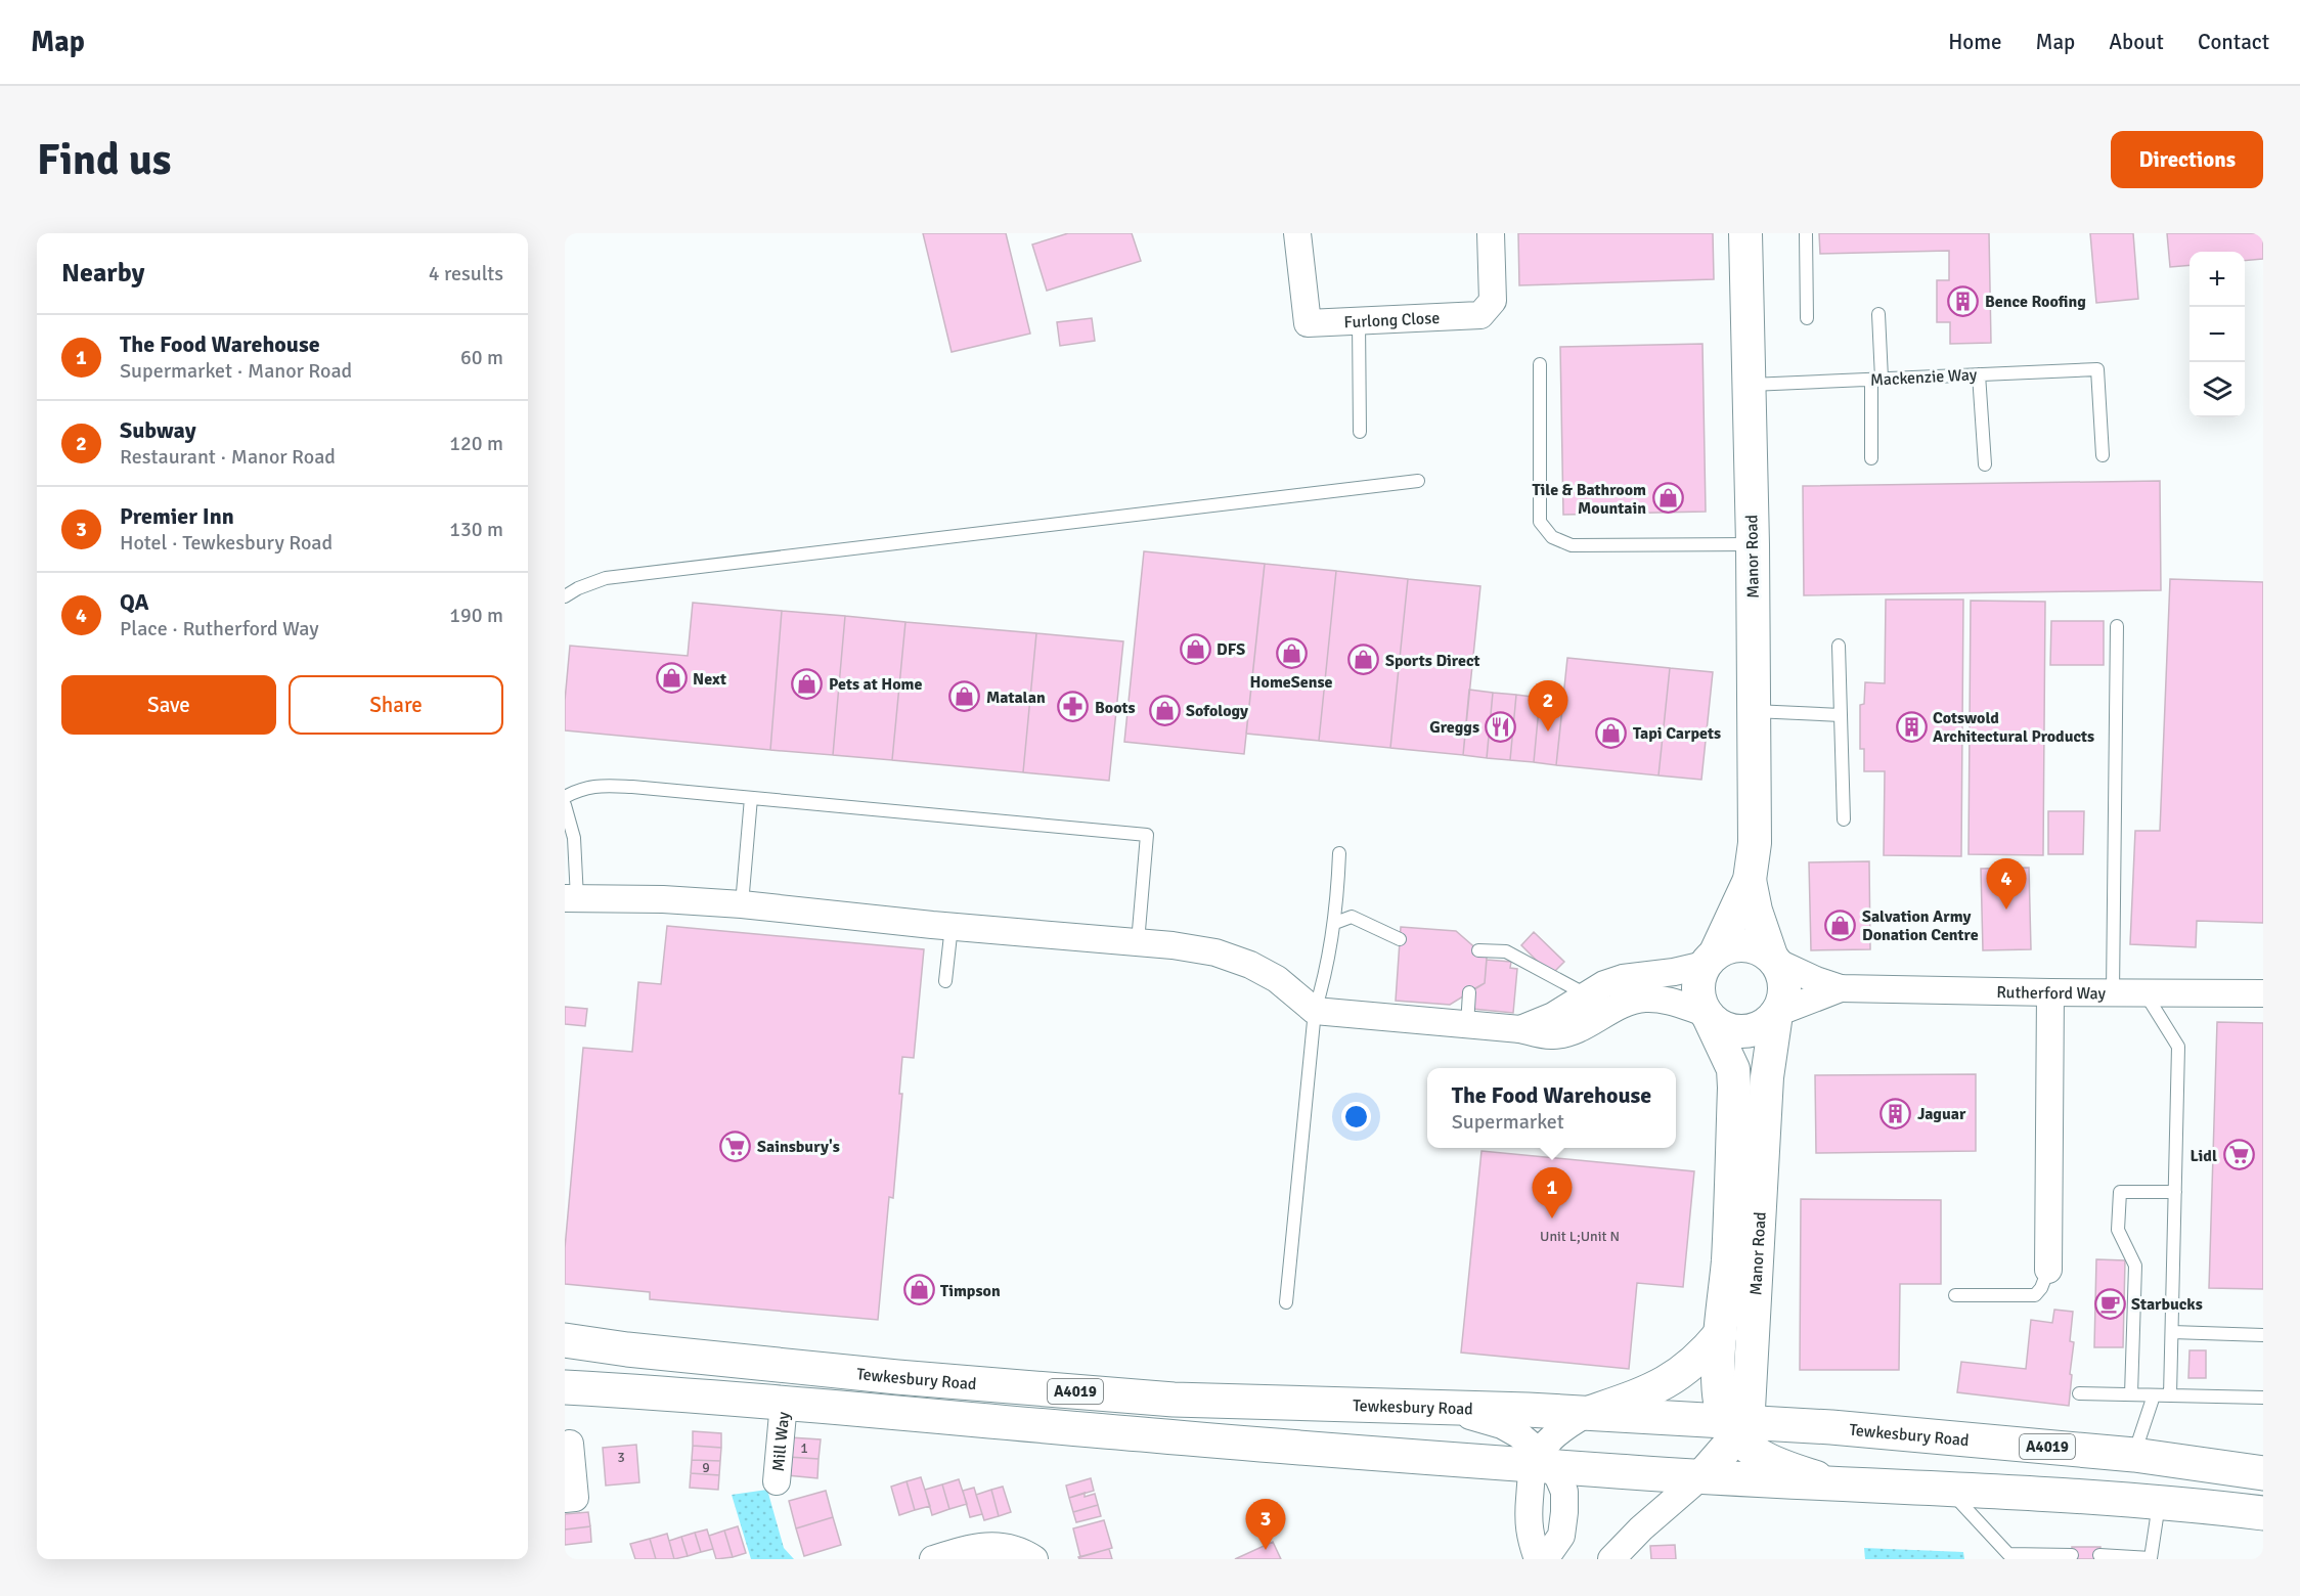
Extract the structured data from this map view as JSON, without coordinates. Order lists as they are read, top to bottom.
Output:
{
  "streets": {
    "highway": ["Tewkesbury Road", "A4019"],
    "street": [
      "Furlong Close",
      "Manor Road",
      "Rutherford Way",
      "Mill Way"
    ],
    "lane": ["Mackenzie Way"]
  },
  "crossings": [
    ["Mackenzie Way", "Manor Road"],
    ["Manor Road", "Rutherford Way"],
    ["Manor Road", "Tewkesbury Road"],
    ["A4019", "Mill Way"]
  ],
  "places": {
    "building": ["Bence Roofing", "Cotswold Architectural Products", "Jaguar"],
    "shop": [
      "Tile & Bathroom Mountain",
      "DFS",
      "HomeSense",
      "Sports Direct",
      "Next",
      "Pets at Home",
      "Matalan",
      "Sofology",
      "Tapi Carpets",
      "Salvation Army Donation Centre",
      "Timpson"
    ],
    "pharmacy": ["Boots"],
    "restaurant": ["Greggs"],
    "supermarket": ["Sainsbury's", "Lidl"],
    "cafe": ["Starbucks"]
  },
  "house_numbers": [
    "Unit L;Unit N",
    "1",
    "3",
    "9"
  ],
  "page": {
    "header": "Map",
    "nav": [
      "Home",
      "Map",
      "About",
      "Contact"
    ],
    "buttons": [
      "Directions",
      ["Save", "Share"]
    ],
    "title": "Find us",
    "heading": ["Nearby", "4 results"],
    "map_buttons": ["+", "−"],
    "list": [
      {
        "mark": "1",
        "name": "The Food Warehouse",
        "note": "Supermarket · Manor Road",
        "value": "60 m"
      },
      {
        "mark": "2",
        "name": "Subway",
        "note": "Restaurant · Manor Road",
        "value": "120 m"
      },
      {
        "mark": "3",
        "name": "Premier Inn",
        "note": "Hotel · Tewkesbury Road",
        "value": "130 m"
      },
      {
        "mark": "4",
        "name": "QA",
        "note": "Place · Rutherford Way",
        "value": "190 m"
      }
    ],
    "pins": [
      "2",
      "4",
      "1",
      "3"
    ],
    "popup": ["The Food Warehouse", "Supermarket"]
  }
}
